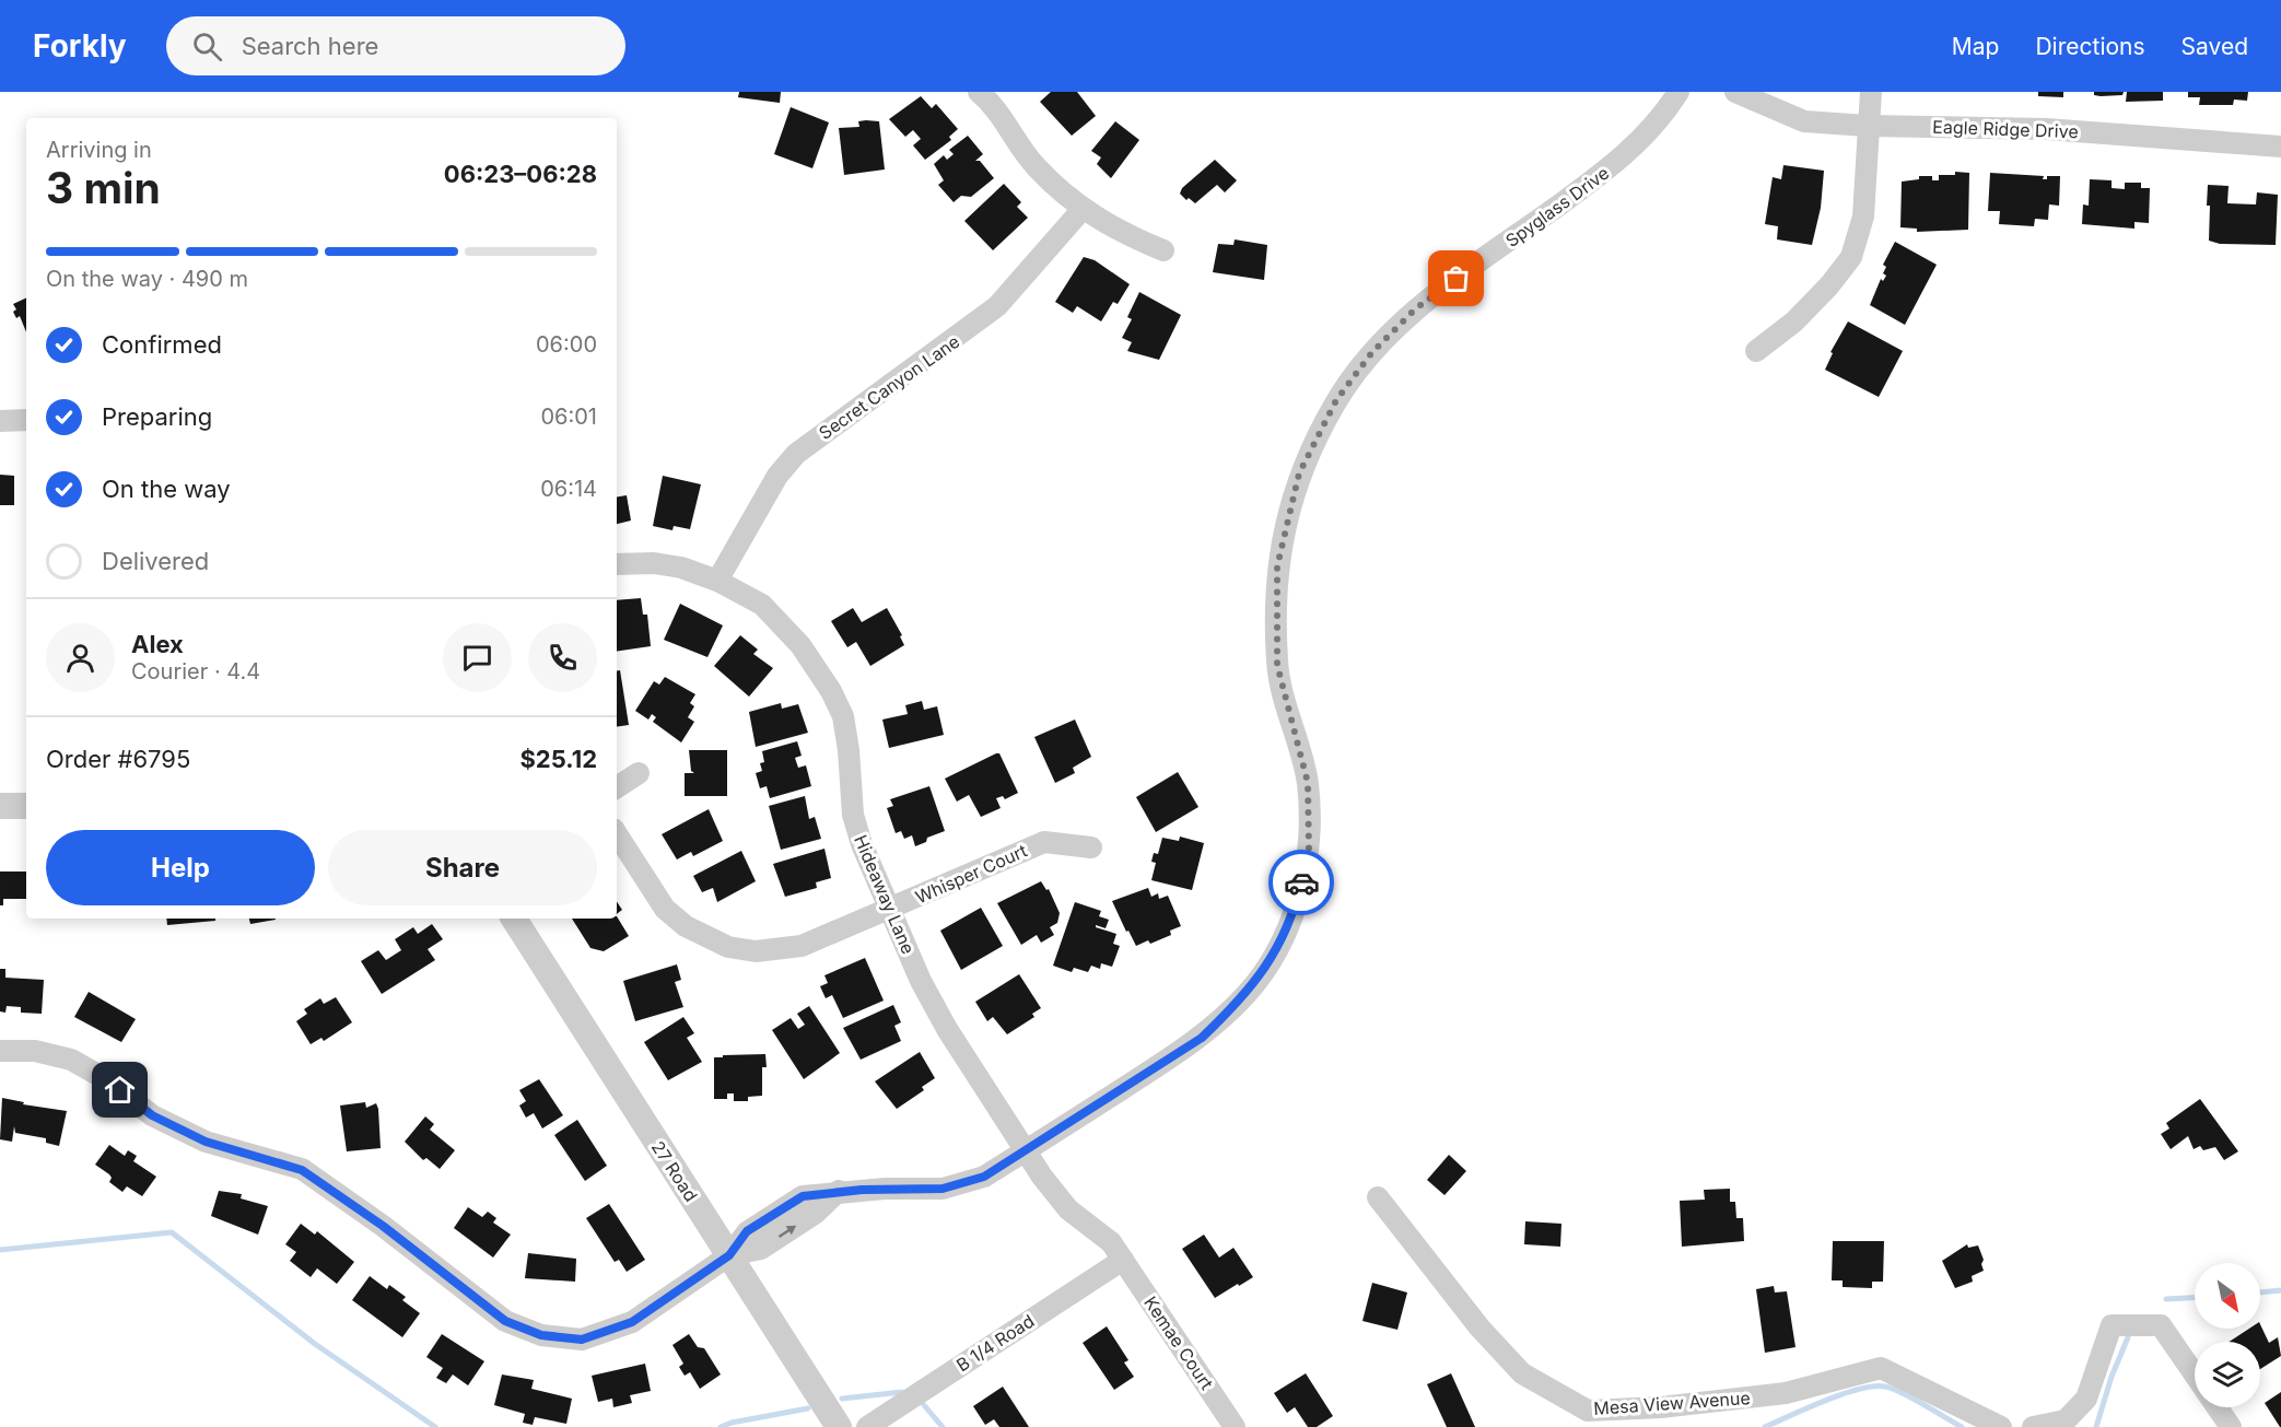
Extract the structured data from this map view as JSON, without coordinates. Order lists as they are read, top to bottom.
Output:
{
  "streets": {
    "street": [
      "Eagle Ridge Drive",
      "Spyglass Drive",
      "Secret Canyon Lane",
      "Whisper Court",
      "Hideaway Lane",
      "27 Road",
      "B 1/4 Road",
      "Kemae Court",
      "Mesa View Avenue"
    ]
  },
  "crossings": [
    ["Spyglass Drive", "Hideaway Lane"],
    ["Spyglass Drive", "27 Road"],
    ["Secret Canyon Lane", "Hideaway Lane"],
    ["Whisper Court", "Hideaway Lane"],
    ["Hideaway Lane", "B 1/4 Road"],
    ["Hideaway Lane", "Kemae Court"],
    ["B 1/4 Road", "Kemae Court"]
  ],
  "north": "bottom right",
  "page": {
    "header": "Forkly",
    "search": "Search here",
    "nav": ["Map", "Directions", "Saved"],
    "heading": ["3 min", "Arriving in", "06:23–06:28"],
    "panel": [
      "Alex",
      "Courier · 4.4",
      "Order #6795",
      "$25.12"
    ],
    "bar": "On the way · 490 m",
    "list": [
      ["Confirmed", "06:00"],
      ["Preparing", "06:01"],
      ["On the way", "06:14"],
      "Delivered"
    ],
    "buttons": ["Help", "Share"]
  }
}
